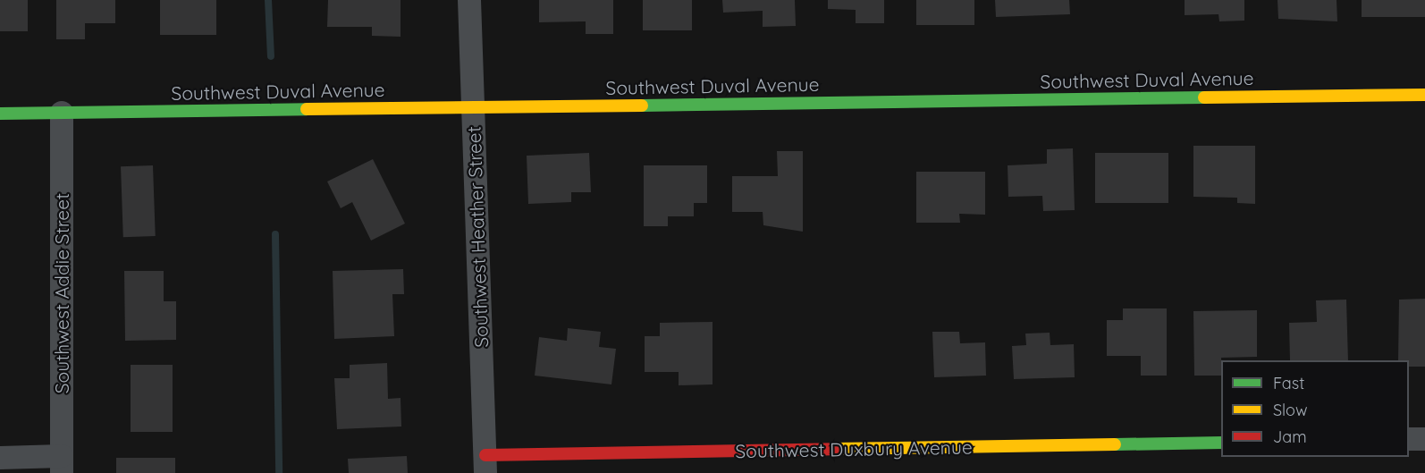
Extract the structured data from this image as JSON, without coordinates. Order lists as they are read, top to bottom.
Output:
{
  "streets": {
    "street": [
      "Southwest Duval Avenue",
      "Southwest Heather Street",
      "Southwest Addie Street",
      "Southwest Duxbury Avenue"
    ]
  },
  "crossings": [
    ["Southwest Duval Avenue", "Southwest Heather Street"],
    ["Southwest Duval Avenue", "Southwest Addie Street"],
    ["Southwest Heather Street", "Southwest Duxbury Avenue"]
  ],
  "legend": ["Fast", "Slow", "Jam"]
}
